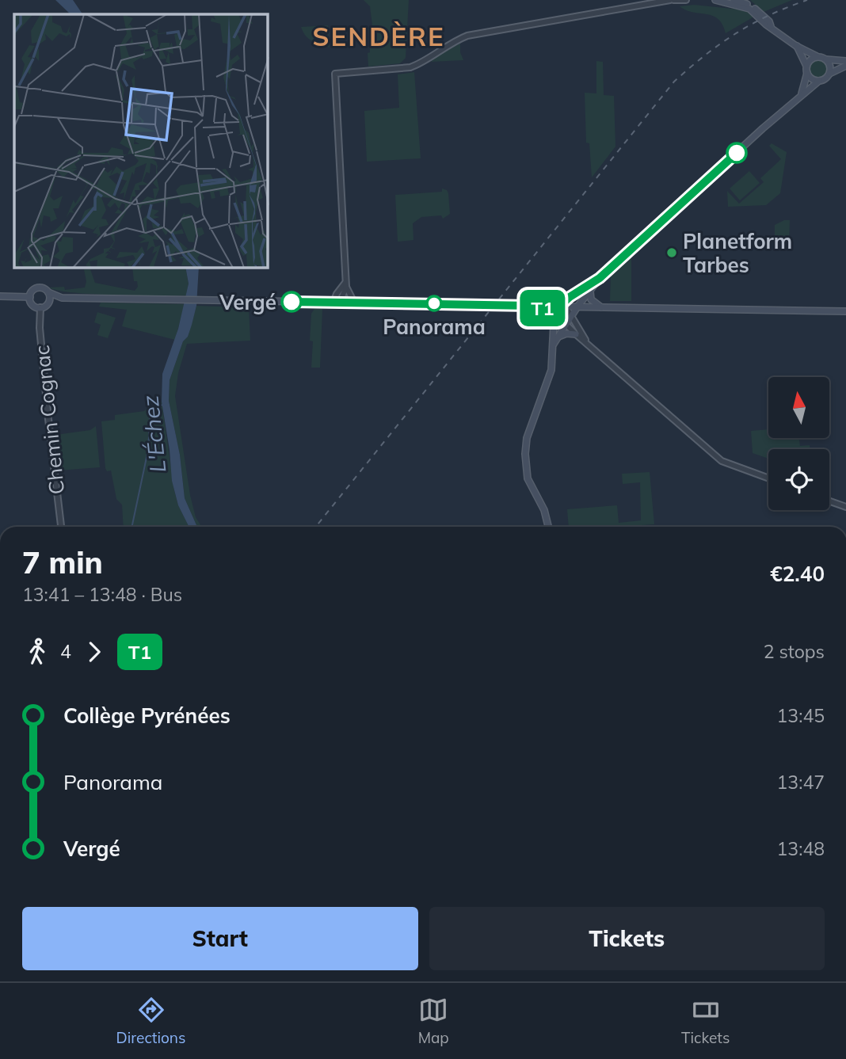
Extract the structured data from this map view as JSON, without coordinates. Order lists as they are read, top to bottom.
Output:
{
  "streets": {
    "street": ["Chemin Cognac"]
  },
  "districts": ["SENDÈRE"],
  "water": ["L'Échez"],
  "places": ["Planetform Tarbes", "Vergé", "Panorama"],
  "lines": ["bus line T1"],
  "north": "top",
  "page": {
    "on_map": "T1",
    "heading": ["7 min", "13:41 – 13:48 · Bus", "€2.40"],
    "legs": ["4", "T1", "2 stops"],
    "list": [
      {
        "name": "Collège Pyrénées",
        "value": "13:45"
      },
      {
        "name": "Panorama",
        "value": "13:47"
      },
      {
        "name": "Vergé",
        "value": "13:48"
      }
    ],
    "buttons": ["Start", "Tickets"],
    "tabs": ["Directions", "Map", "Tickets"]
  }
}
